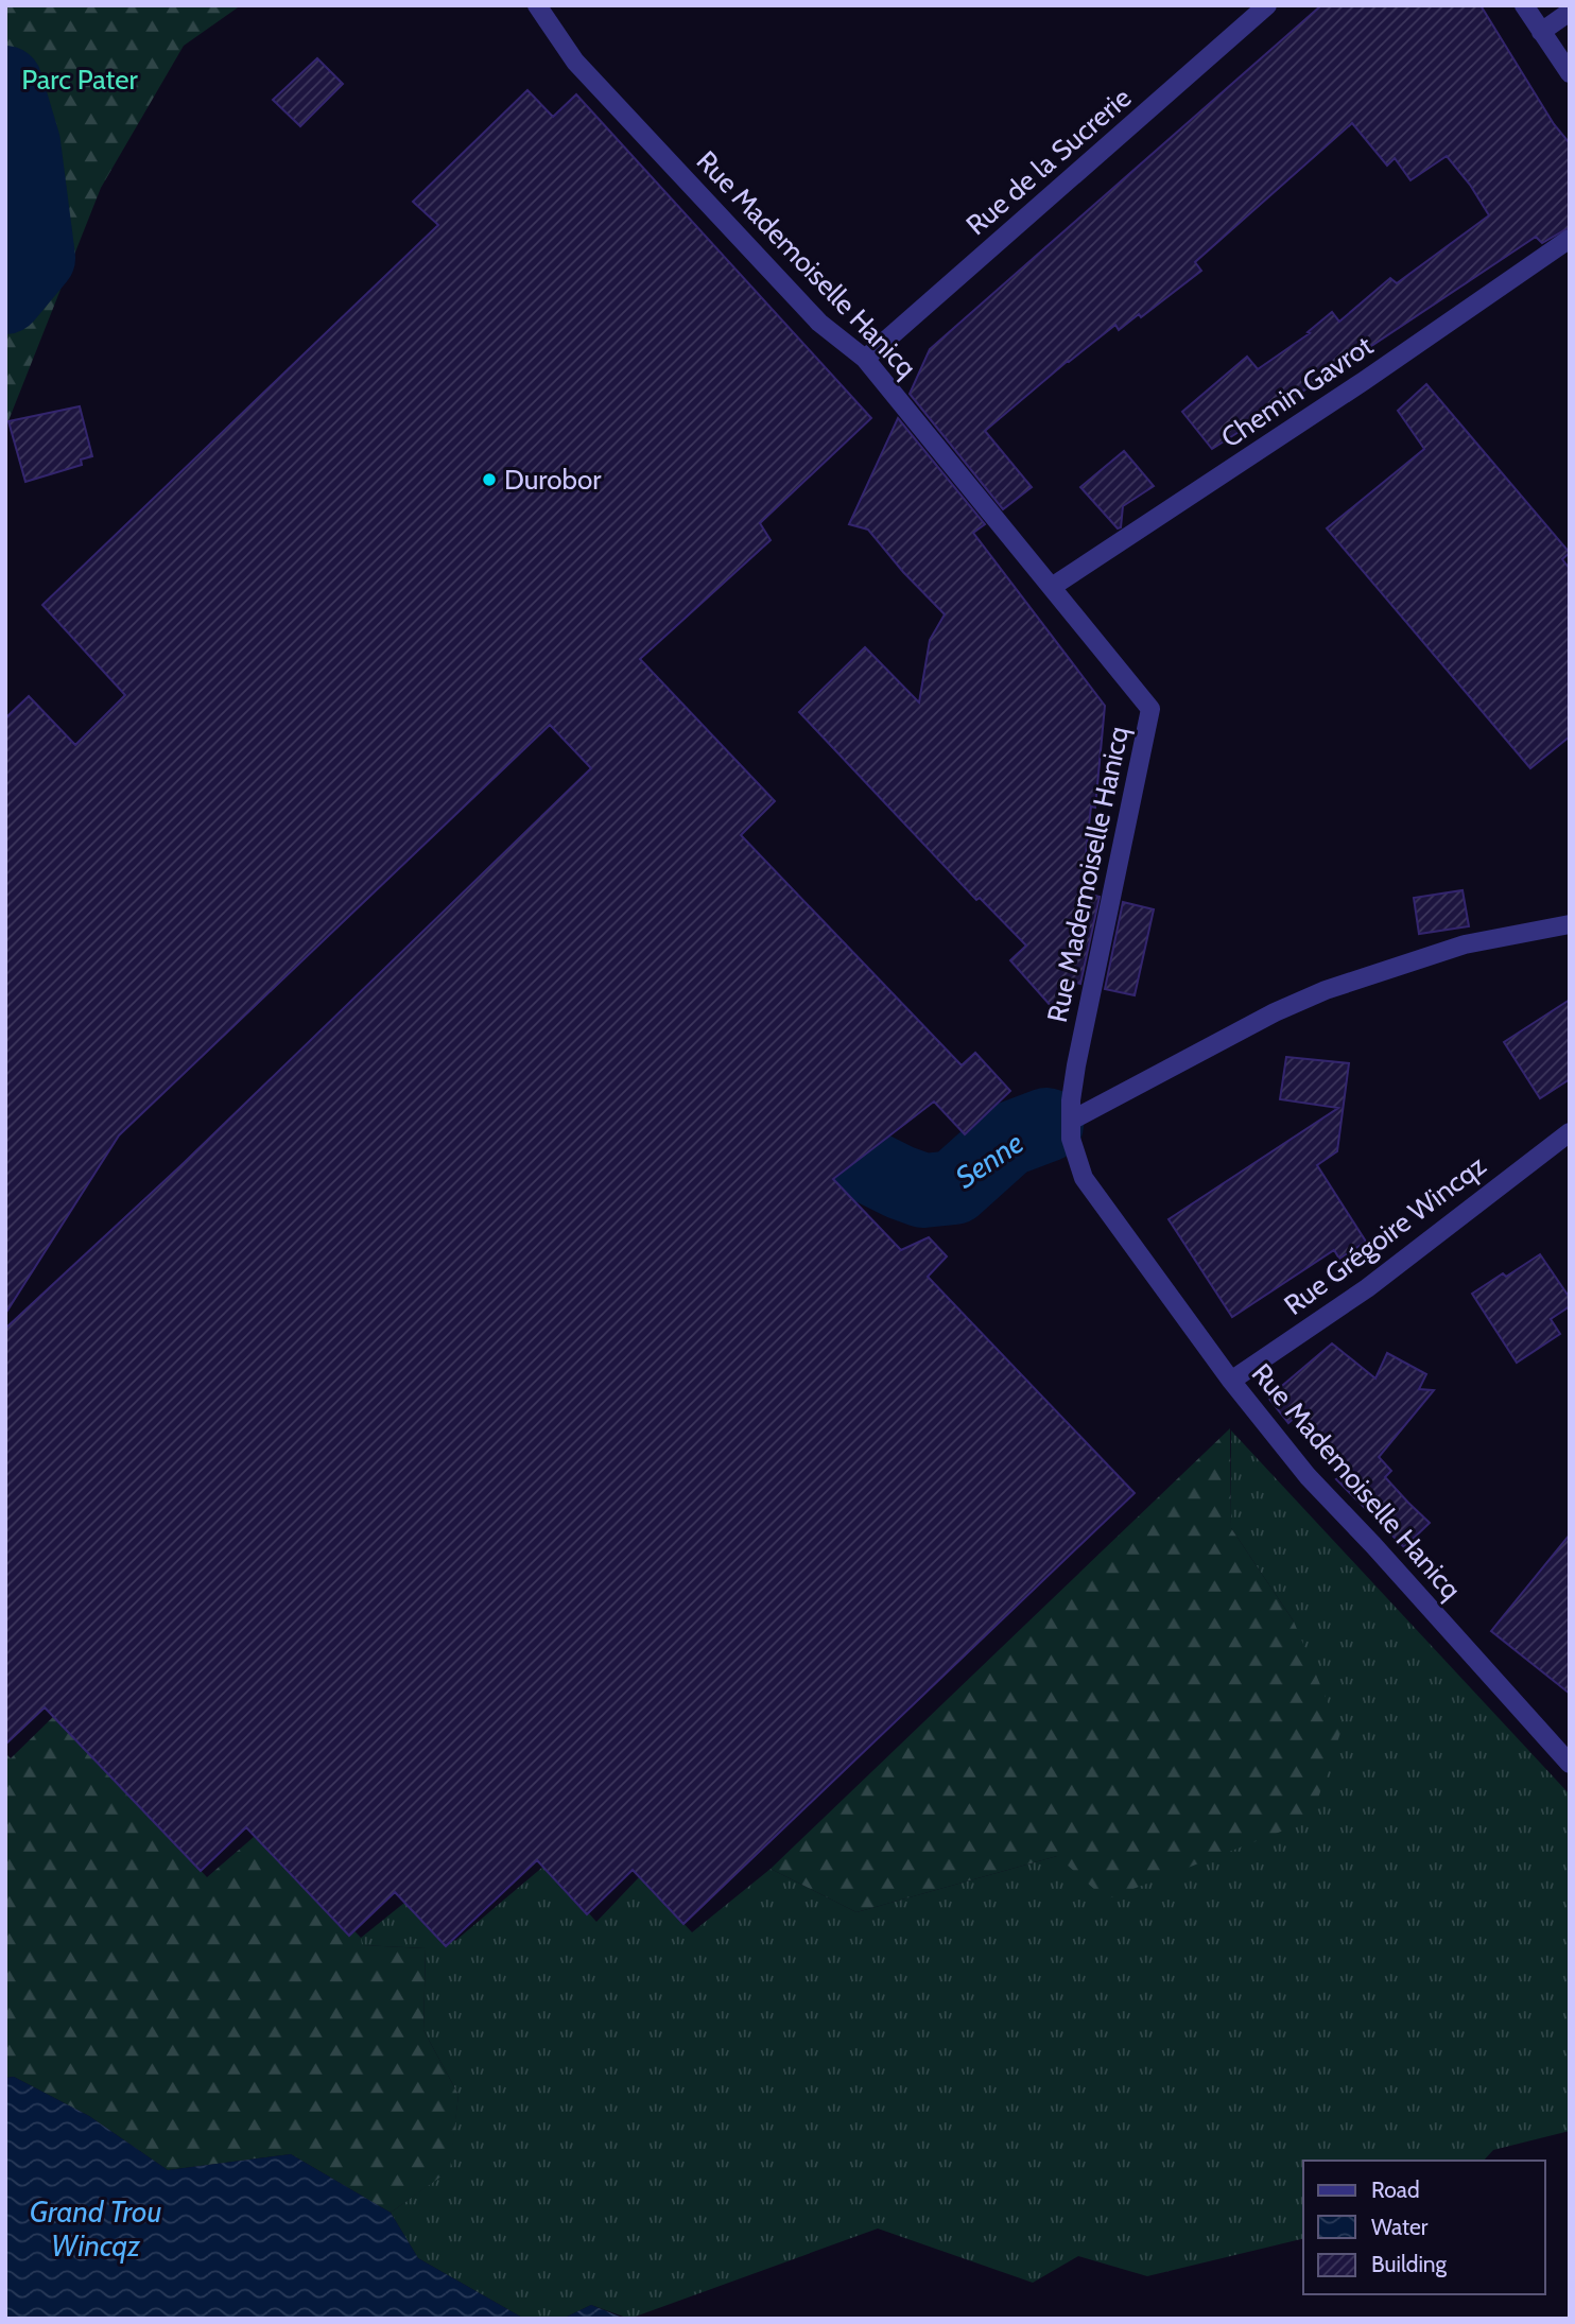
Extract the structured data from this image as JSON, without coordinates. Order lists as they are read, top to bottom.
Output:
{
  "streets": {
    "street": [
      "Rue de la Sucrerie",
      "Rue Mademoiselle Hanicq",
      "Chemin Gavrot",
      "Rue Grégoire Wincqz"
    ]
  },
  "crossings": [
    ["Rue de la Sucrerie", "Rue Mademoiselle Hanicq"],
    ["Rue Mademoiselle Hanicq", "Chemin Gavrot"],
    ["Rue Mademoiselle Hanicq", "Rue Grégoire Wincqz"]
  ],
  "water": ["Senne", "Grand Trou Wincqz"],
  "parks": ["Parc Pater"],
  "places": ["Durobor"],
  "legend": ["Road", "Water", "Building"]
}
